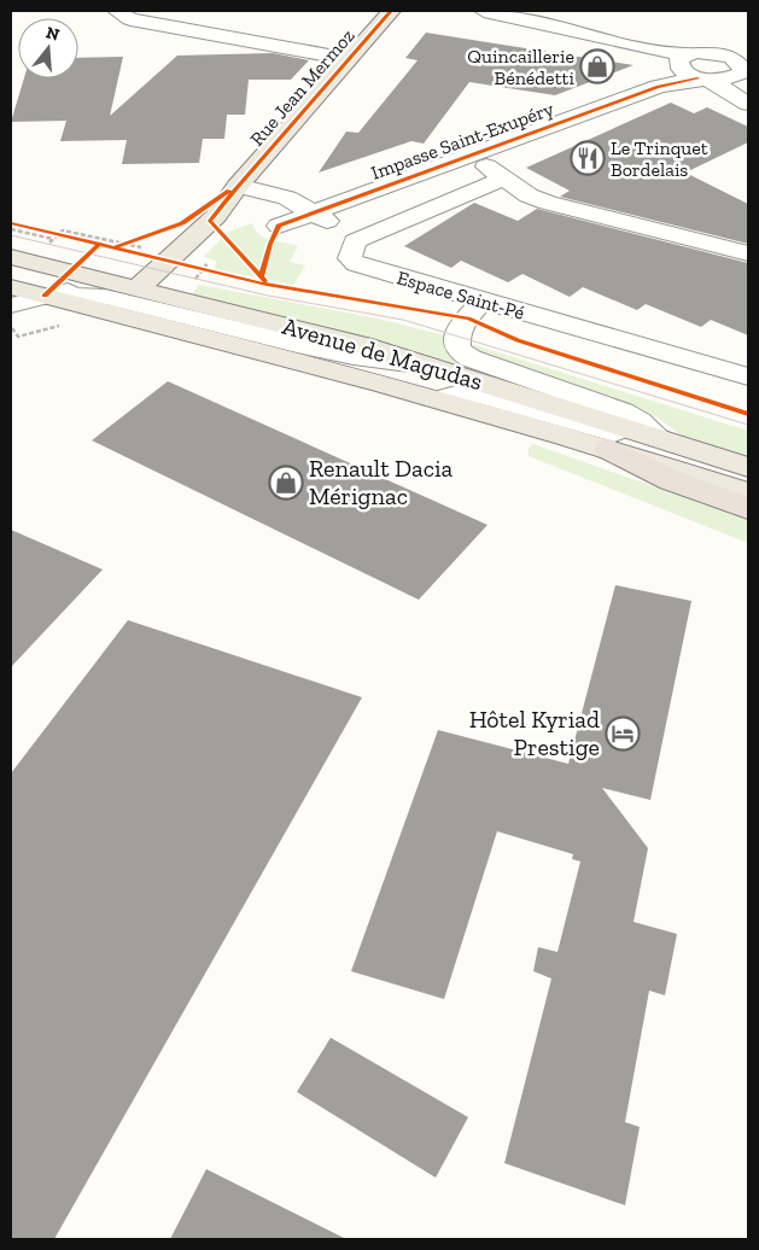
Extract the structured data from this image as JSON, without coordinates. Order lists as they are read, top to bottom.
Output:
{
  "streets": {
    "main road": ["Rue Jean Mermoz", "Avenue de Magudas"],
    "street": ["Impasse Saint-Exupéry", "Espace Saint-Pé"]
  },
  "crossings": [
    ["Rue Jean Mermoz", "Avenue de Magudas"]
  ],
  "places": {
    "shop": ["Quincaillerie Bénédetti", "Renault Dacia Mérignac"],
    "restaurant": ["Le Trinquet Bordelais"],
    "hotel": ["Hôtel Kyriad Prestige"]
  },
  "north": "top"
}
